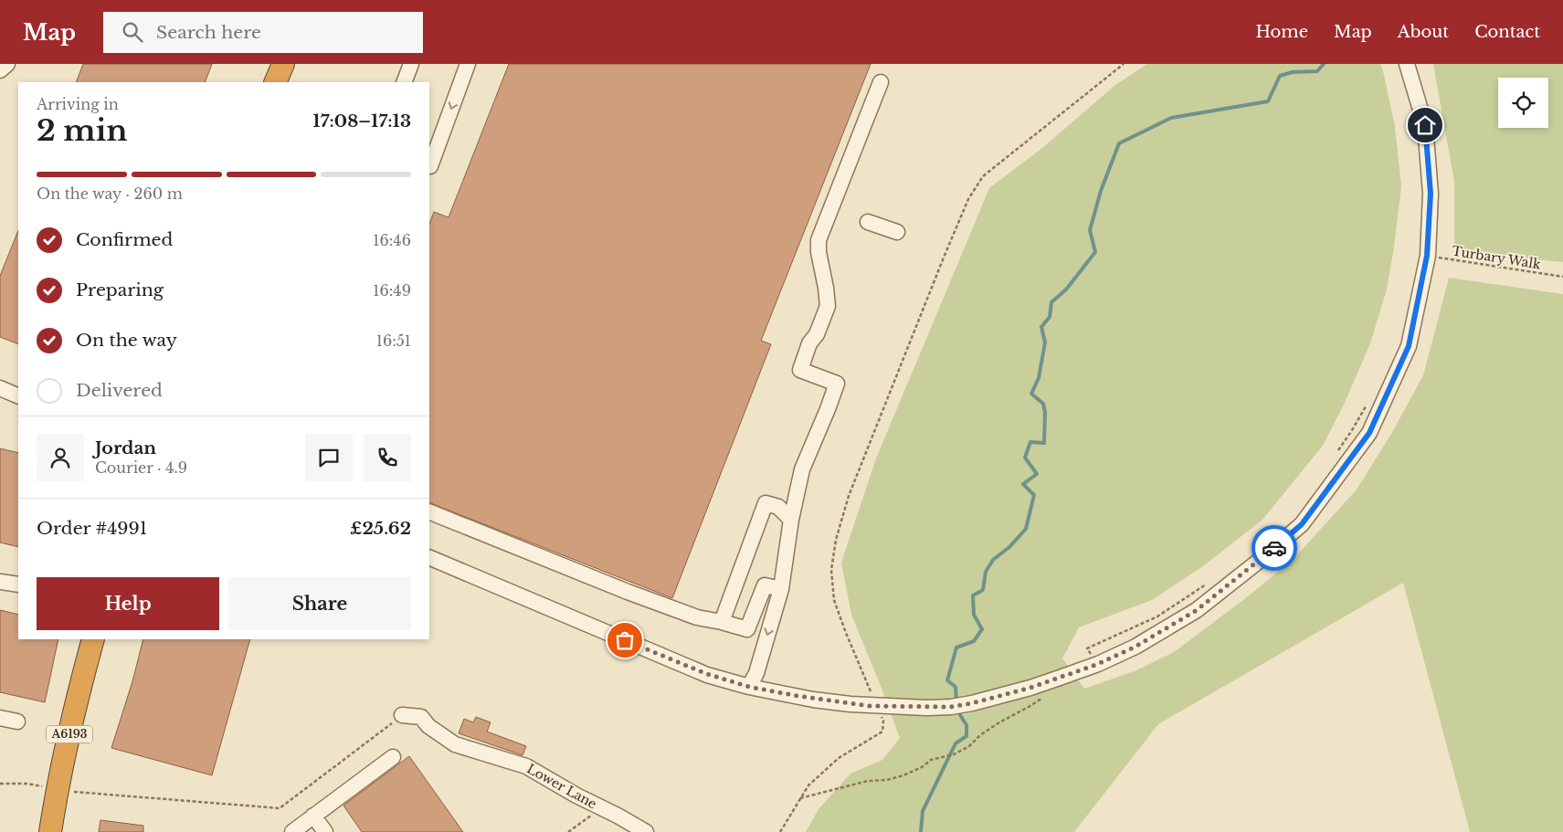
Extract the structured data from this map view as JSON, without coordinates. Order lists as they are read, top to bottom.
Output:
{
  "streets": {
    "highway": ["A6193"],
    "street": ["Lower Lane"],
    "path": ["Turbary Walk"]
  },
  "page": {
    "header": "Map",
    "search": "Search here",
    "nav": [
      "Home",
      "Map",
      "About",
      "Contact"
    ],
    "heading": ["2 min", "Arriving in", "17:08–17:13"],
    "panel": [
      "Jordan",
      "Courier · 4.9",
      "Order #4991",
      "£25.62"
    ],
    "bar": "On the way · 260 m",
    "list": [
      ["Confirmed", "16:46"],
      ["Preparing", "16:49"],
      ["On the way", "16:51"],
      "Delivered"
    ],
    "buttons": ["Help", "Share"]
  }
}
